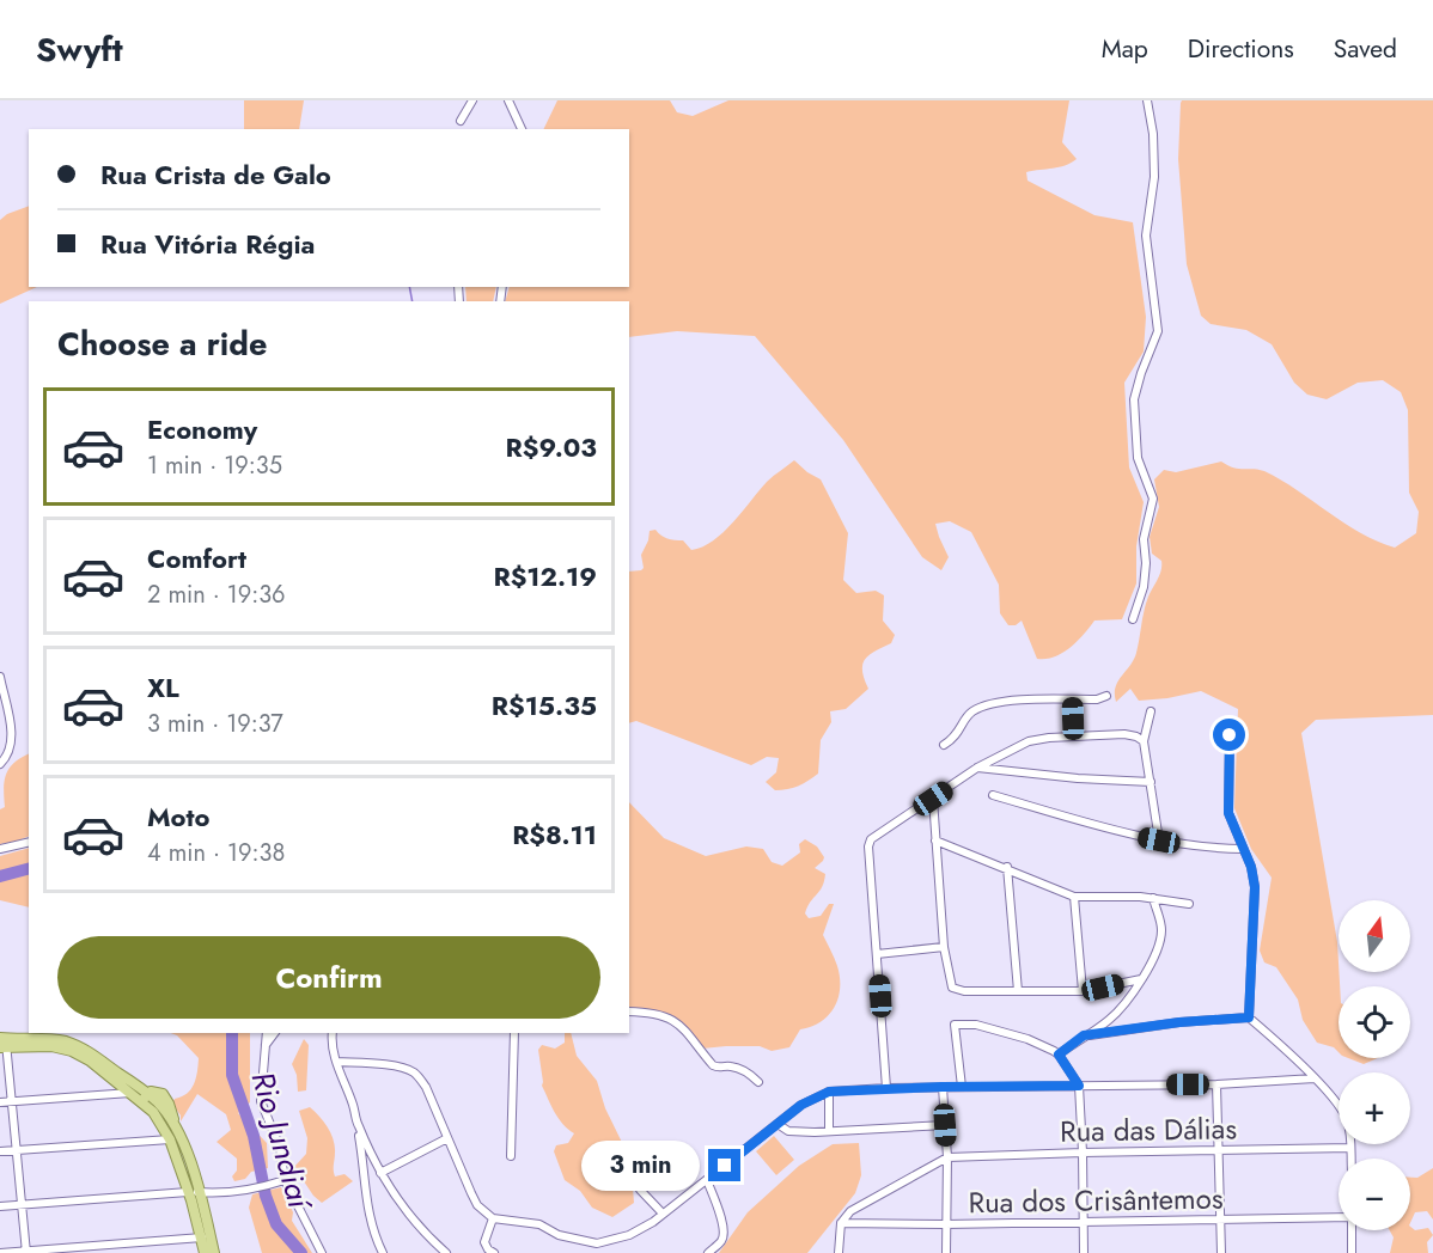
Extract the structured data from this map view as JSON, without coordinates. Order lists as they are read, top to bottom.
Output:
{
  "streets": {
    "street": ["Rua das Dálias", "Rua dos Crisântemos"]
  },
  "water": ["Rio Jundiaí"],
  "north": "top",
  "page": {
    "header": "Swyft",
    "nav": ["Map", "Directions", "Saved"],
    "banner": ["Rua Crista de Galo", "Rua Vitória Régia"],
    "heading": "Choose a ride",
    "list": [
      {
        "name": "Economy",
        "note": "1 min · 19:35",
        "value": "R$9.03"
      },
      {
        "name": "Comfort",
        "note": "2 min · 19:36",
        "value": "R$12.19"
      },
      {
        "name": "XL",
        "note": "3 min · 19:37",
        "value": "R$15.35"
      },
      {
        "name": "Moto",
        "note": "4 min · 19:38",
        "value": "R$8.11"
      }
    ],
    "map_buttons": ["+", "−"],
    "buttons": "Confirm",
    "bubble": "3 min"
  }
}
